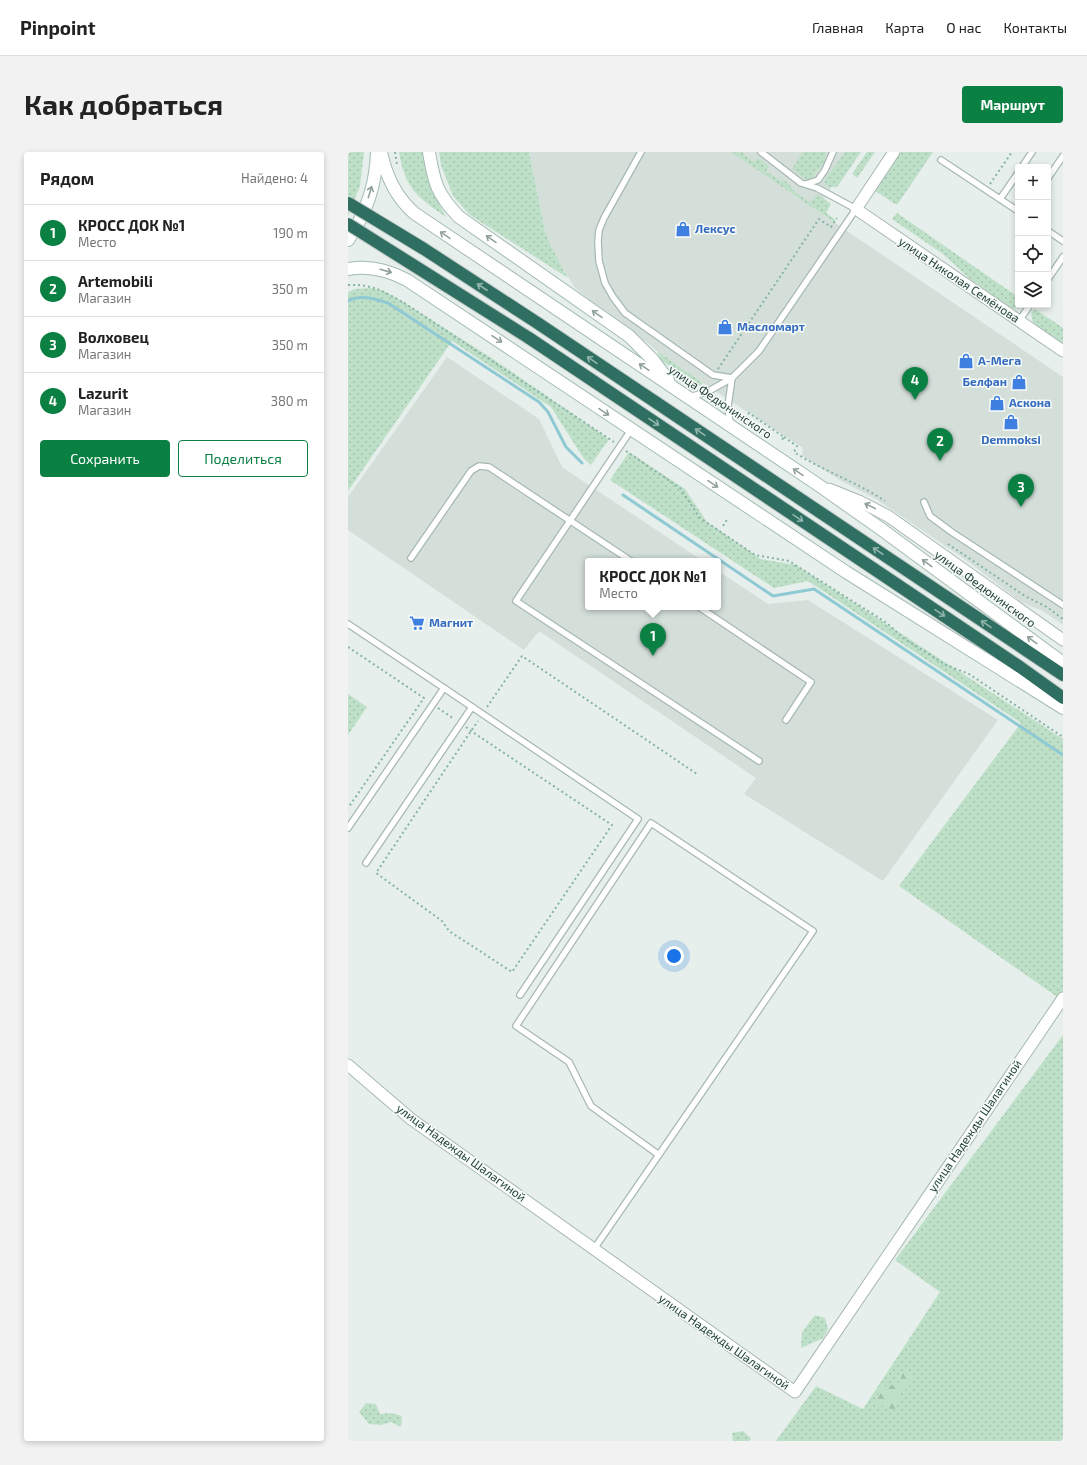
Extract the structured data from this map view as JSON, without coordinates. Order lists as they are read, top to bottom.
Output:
{
  "streets": {
    "main road": ["улица Федюнинского"],
    "street": ["улица Николая Семёнова", "улица Надежды Шалагиной"]
  },
  "places": {
    "shop": [
      "Лексус",
      "Масломарт",
      "А-Мега",
      "Белфан",
      "Аскона",
      "Demmoksi"
    ],
    "supermarket": ["Магнит"]
  },
  "page": {
    "header": "Pinpoint",
    "nav": [
      "Главная",
      "Карта",
      "О нас",
      "Контакты"
    ],
    "buttons": [
      "Маршрут",
      ["Сохранить", "Поделиться"]
    ],
    "title": "Как добраться",
    "heading": ["Рядом", "Найдено: 4"],
    "map_buttons": ["+", "−"],
    "list": [
      {
        "mark": "1",
        "name": "КРОСС ДОК №1",
        "note": "Место",
        "value": "190 m"
      },
      {
        "mark": "2",
        "name": "Artemobili",
        "note": "Магазин",
        "value": "350 m"
      },
      {
        "mark": "3",
        "name": "Волховец",
        "note": "Магазин",
        "value": "350 m"
      },
      {
        "mark": "4",
        "name": "Lazurit",
        "note": "Магазин",
        "value": "380 m"
      }
    ],
    "pins": [
      "4",
      "2",
      "3",
      "1"
    ],
    "popup": ["КРОСС ДОК №1", "Место"]
  }
}
